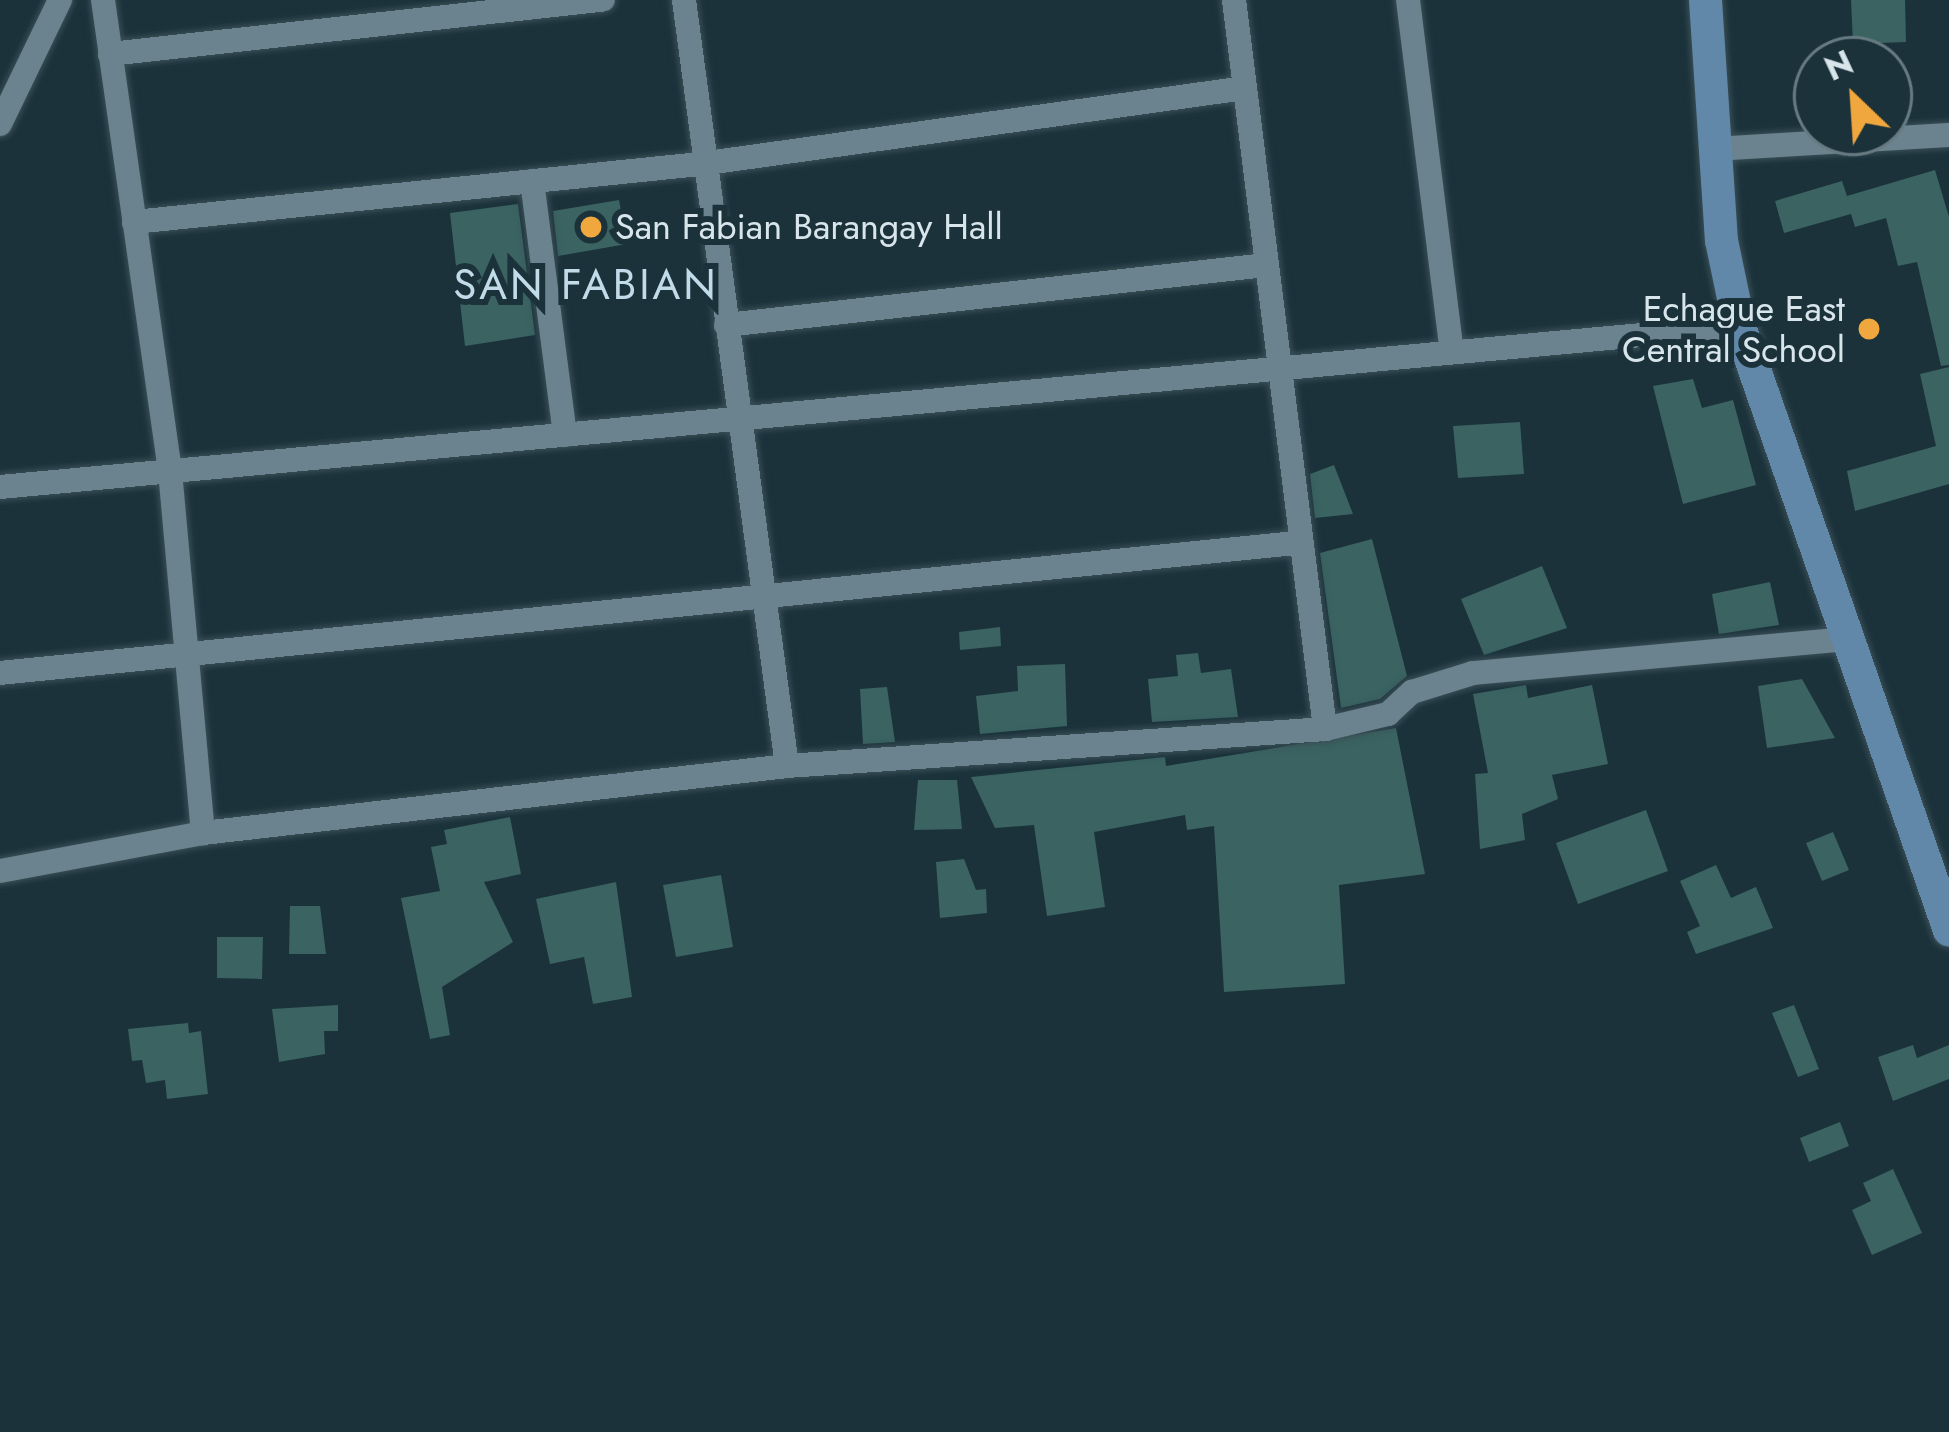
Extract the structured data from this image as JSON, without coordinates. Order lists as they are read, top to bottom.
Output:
{
  "districts": ["SAN FABIAN"],
  "places": ["San Fabian Barangay Hall", "Echague East Central School"],
  "north": "top left"
}
